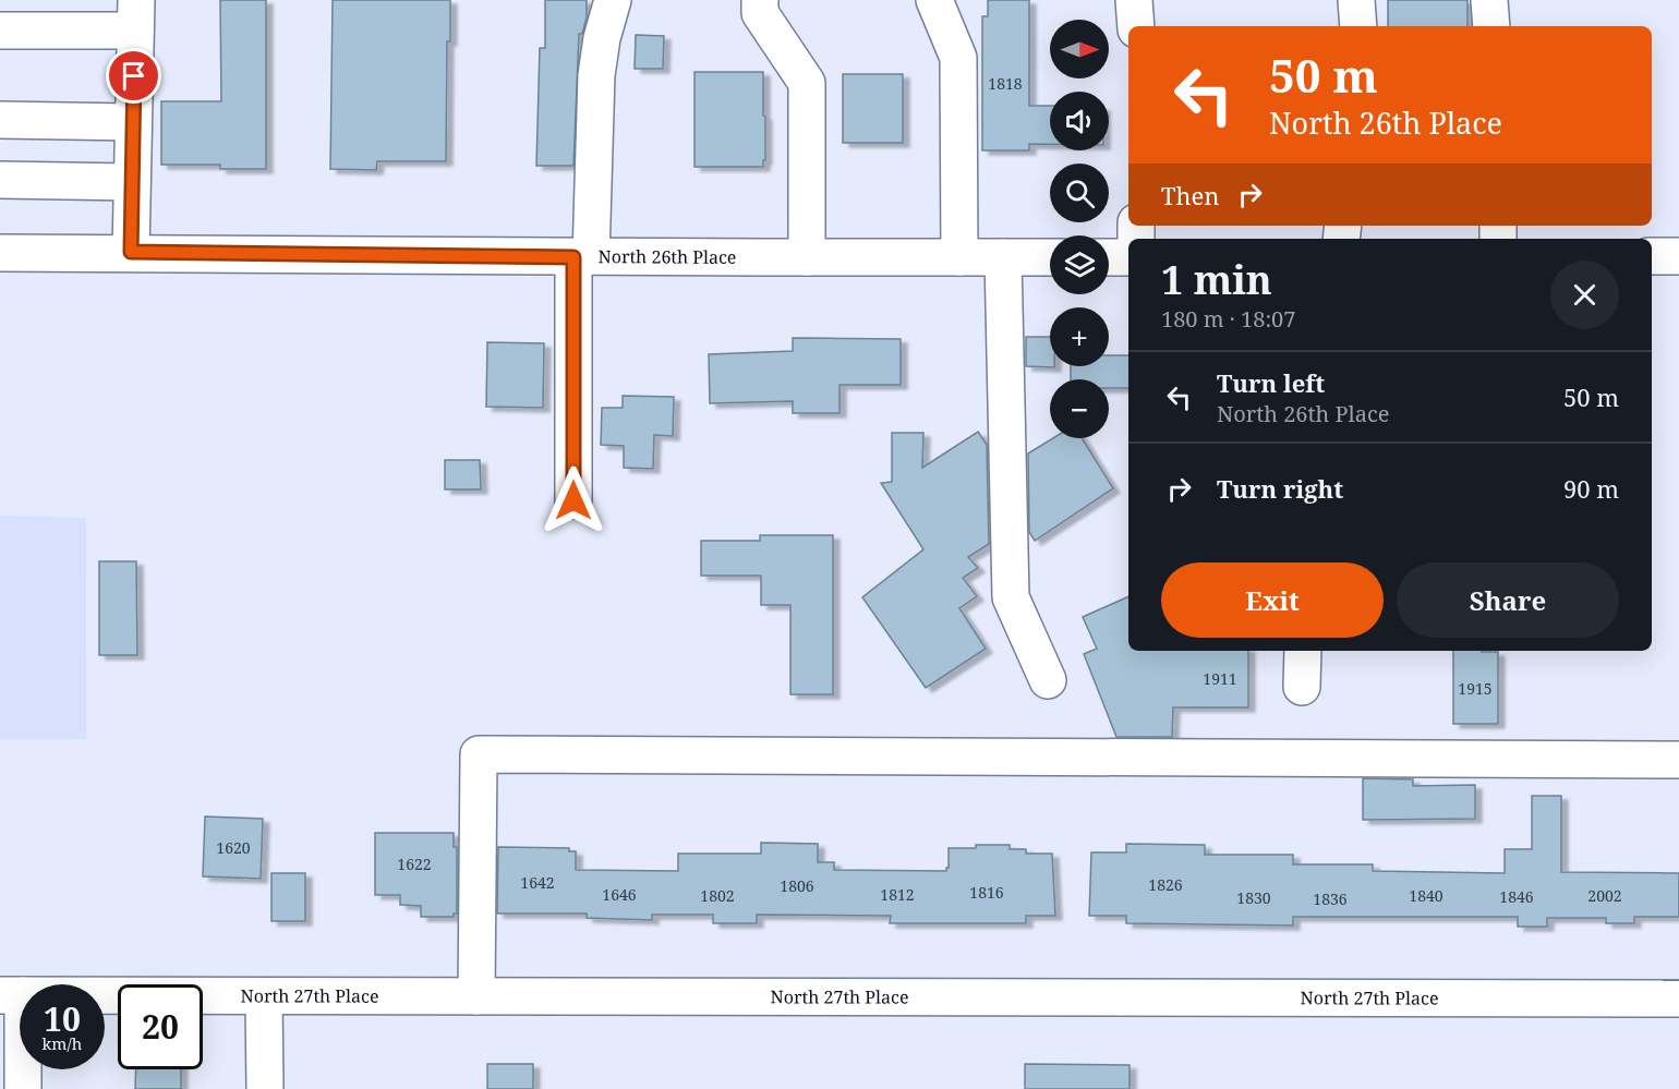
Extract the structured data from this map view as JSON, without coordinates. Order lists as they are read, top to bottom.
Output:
{
  "streets": {
    "street": ["North 26th Place", "North 27th Place"]
  },
  "house_numbers": [
    "1818",
    "1911",
    "1915",
    "1620",
    "1622",
    "1642",
    "1826",
    "1806",
    "1816",
    "1646",
    "1812",
    "1802",
    "1840",
    "2002",
    "1846",
    "1830",
    "1836"
  ],
  "north": "right",
  "page": {
    "map_buttons": ["+", "−"],
    "turn": ["50 m", "North 26th Place"],
    "then": "Then",
    "heading": ["1 min", "180 m · 18:07"],
    "list": [
      {
        "name": "Turn left",
        "note": "North 26th Place",
        "value": "50 m"
      },
      {
        "name": "Turn right",
        "value": "90 m"
      }
    ],
    "buttons": ["Exit", "Share"],
    "speed": "10 km/h",
    "limit": "20"
  }
}
